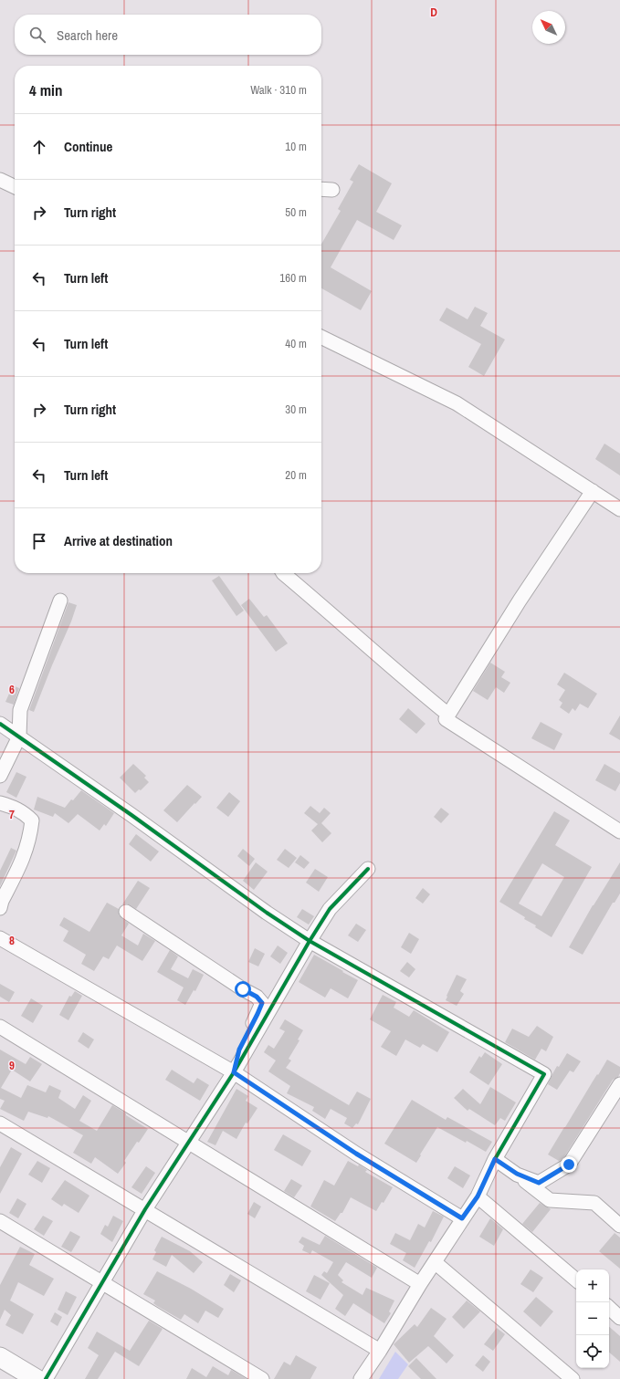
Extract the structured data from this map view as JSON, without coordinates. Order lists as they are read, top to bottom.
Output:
{
  "north": "top left",
  "page": {
    "search": "Search here",
    "heading": ["4 min", "Walk · 310 m"],
    "list": [
      ["Continue", "10 m"],
      ["Turn right", "50 m"],
      ["Turn left", "160 m"],
      ["Turn left", "40 m"],
      ["Turn right", "30 m"],
      ["Turn left", "20 m"],
      "Arrive at destination"
    ],
    "map_buttons": ["+", "−"]
  },
  "grid": {
    "columns": ["D"],
    "rows": [
      "6",
      "7",
      "8",
      "9"
    ]
  }
}
